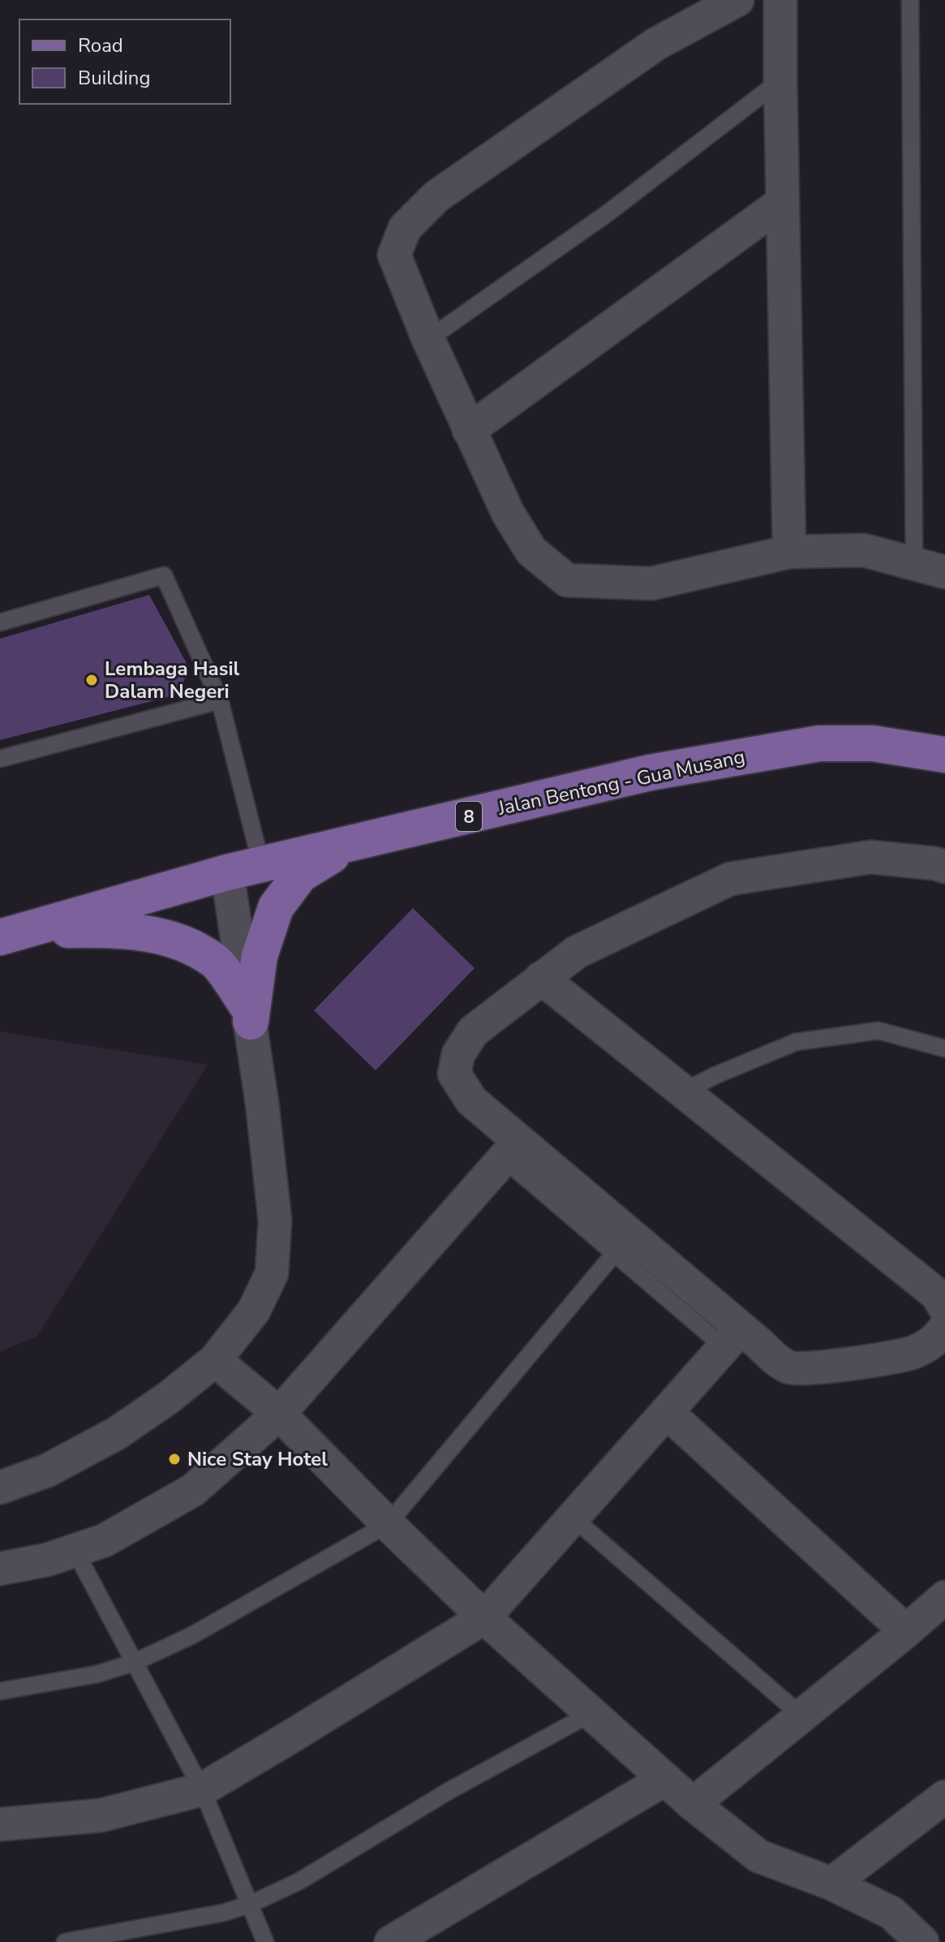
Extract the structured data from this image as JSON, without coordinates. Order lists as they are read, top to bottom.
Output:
{
  "streets": {
    "main road": ["Jalan Bentong - Gua Musang", "8"]
  },
  "places": ["Lembaga Hasil Dalam Negeri", "Nice Stay Hotel"],
  "legend": ["Road", "Building"]
}
